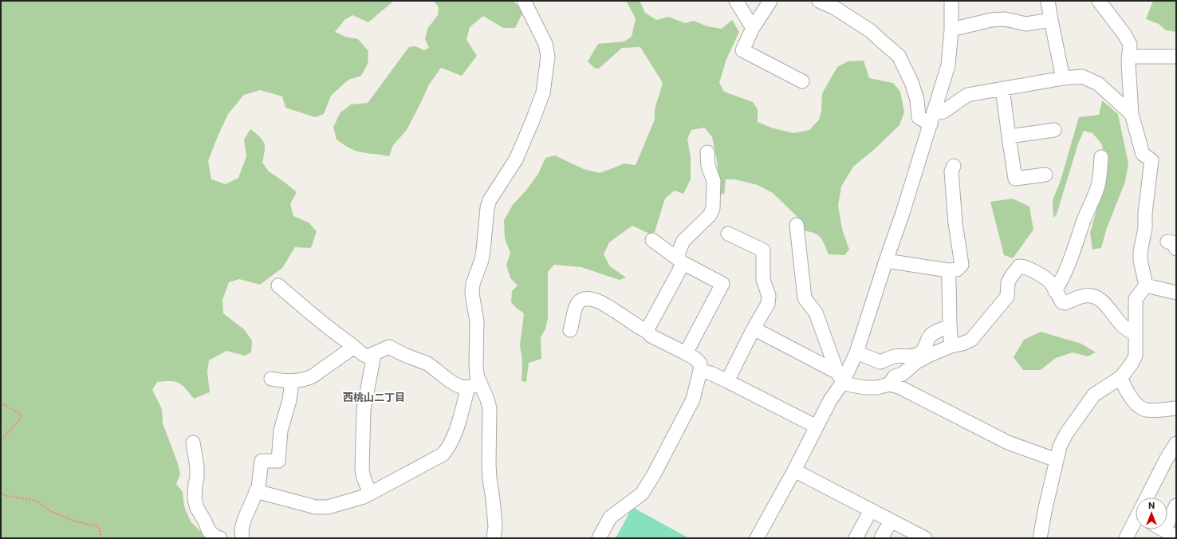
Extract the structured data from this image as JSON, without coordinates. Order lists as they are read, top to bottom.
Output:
{
  "districts": ["西桃山二丁目"],
  "north": "top"
}
